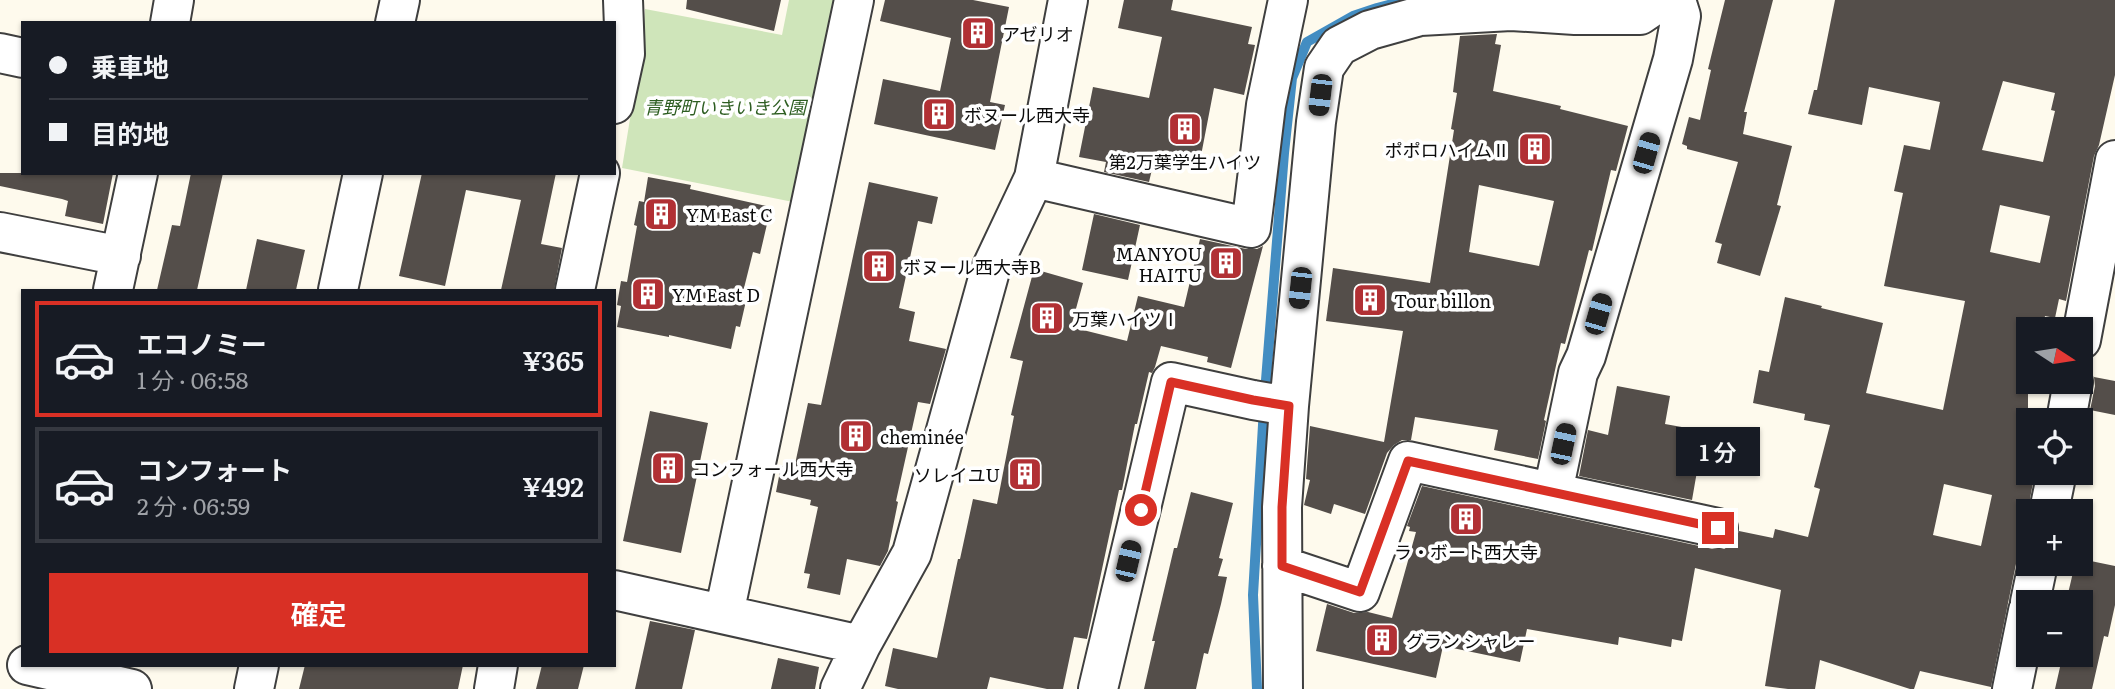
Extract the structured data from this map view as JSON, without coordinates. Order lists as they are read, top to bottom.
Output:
{
  "parks": ["青野町いきいき公園"],
  "places": {
    "building": [
      "アゼリオ",
      "ボヌール西大寺",
      "第2万葉学生ハイツ",
      "ポポロハイムⅡ",
      "YM East C",
      "MANYOU HAITU",
      "ボヌール西大寺B",
      "YM East D",
      "Tour billon",
      "万葉ハイツⅠ",
      "cheminée",
      "コンフォール西大寺",
      "ソレイユU",
      "ラ・ボート西大寺",
      "グラン シャレー"
    ]
  },
  "north": "right",
  "page": {
    "banner": ["乗車地", "目的地"],
    "list": [
      {
        "name": "エコノミー",
        "note": "1 分 · 06:58",
        "value": "¥365"
      },
      {
        "name": "コンフォート",
        "note": "2 分 · 06:59",
        "value": "¥492"
      }
    ],
    "map_buttons": ["+", "−"],
    "bubble": "1 分",
    "buttons": "確定"
  }
}
